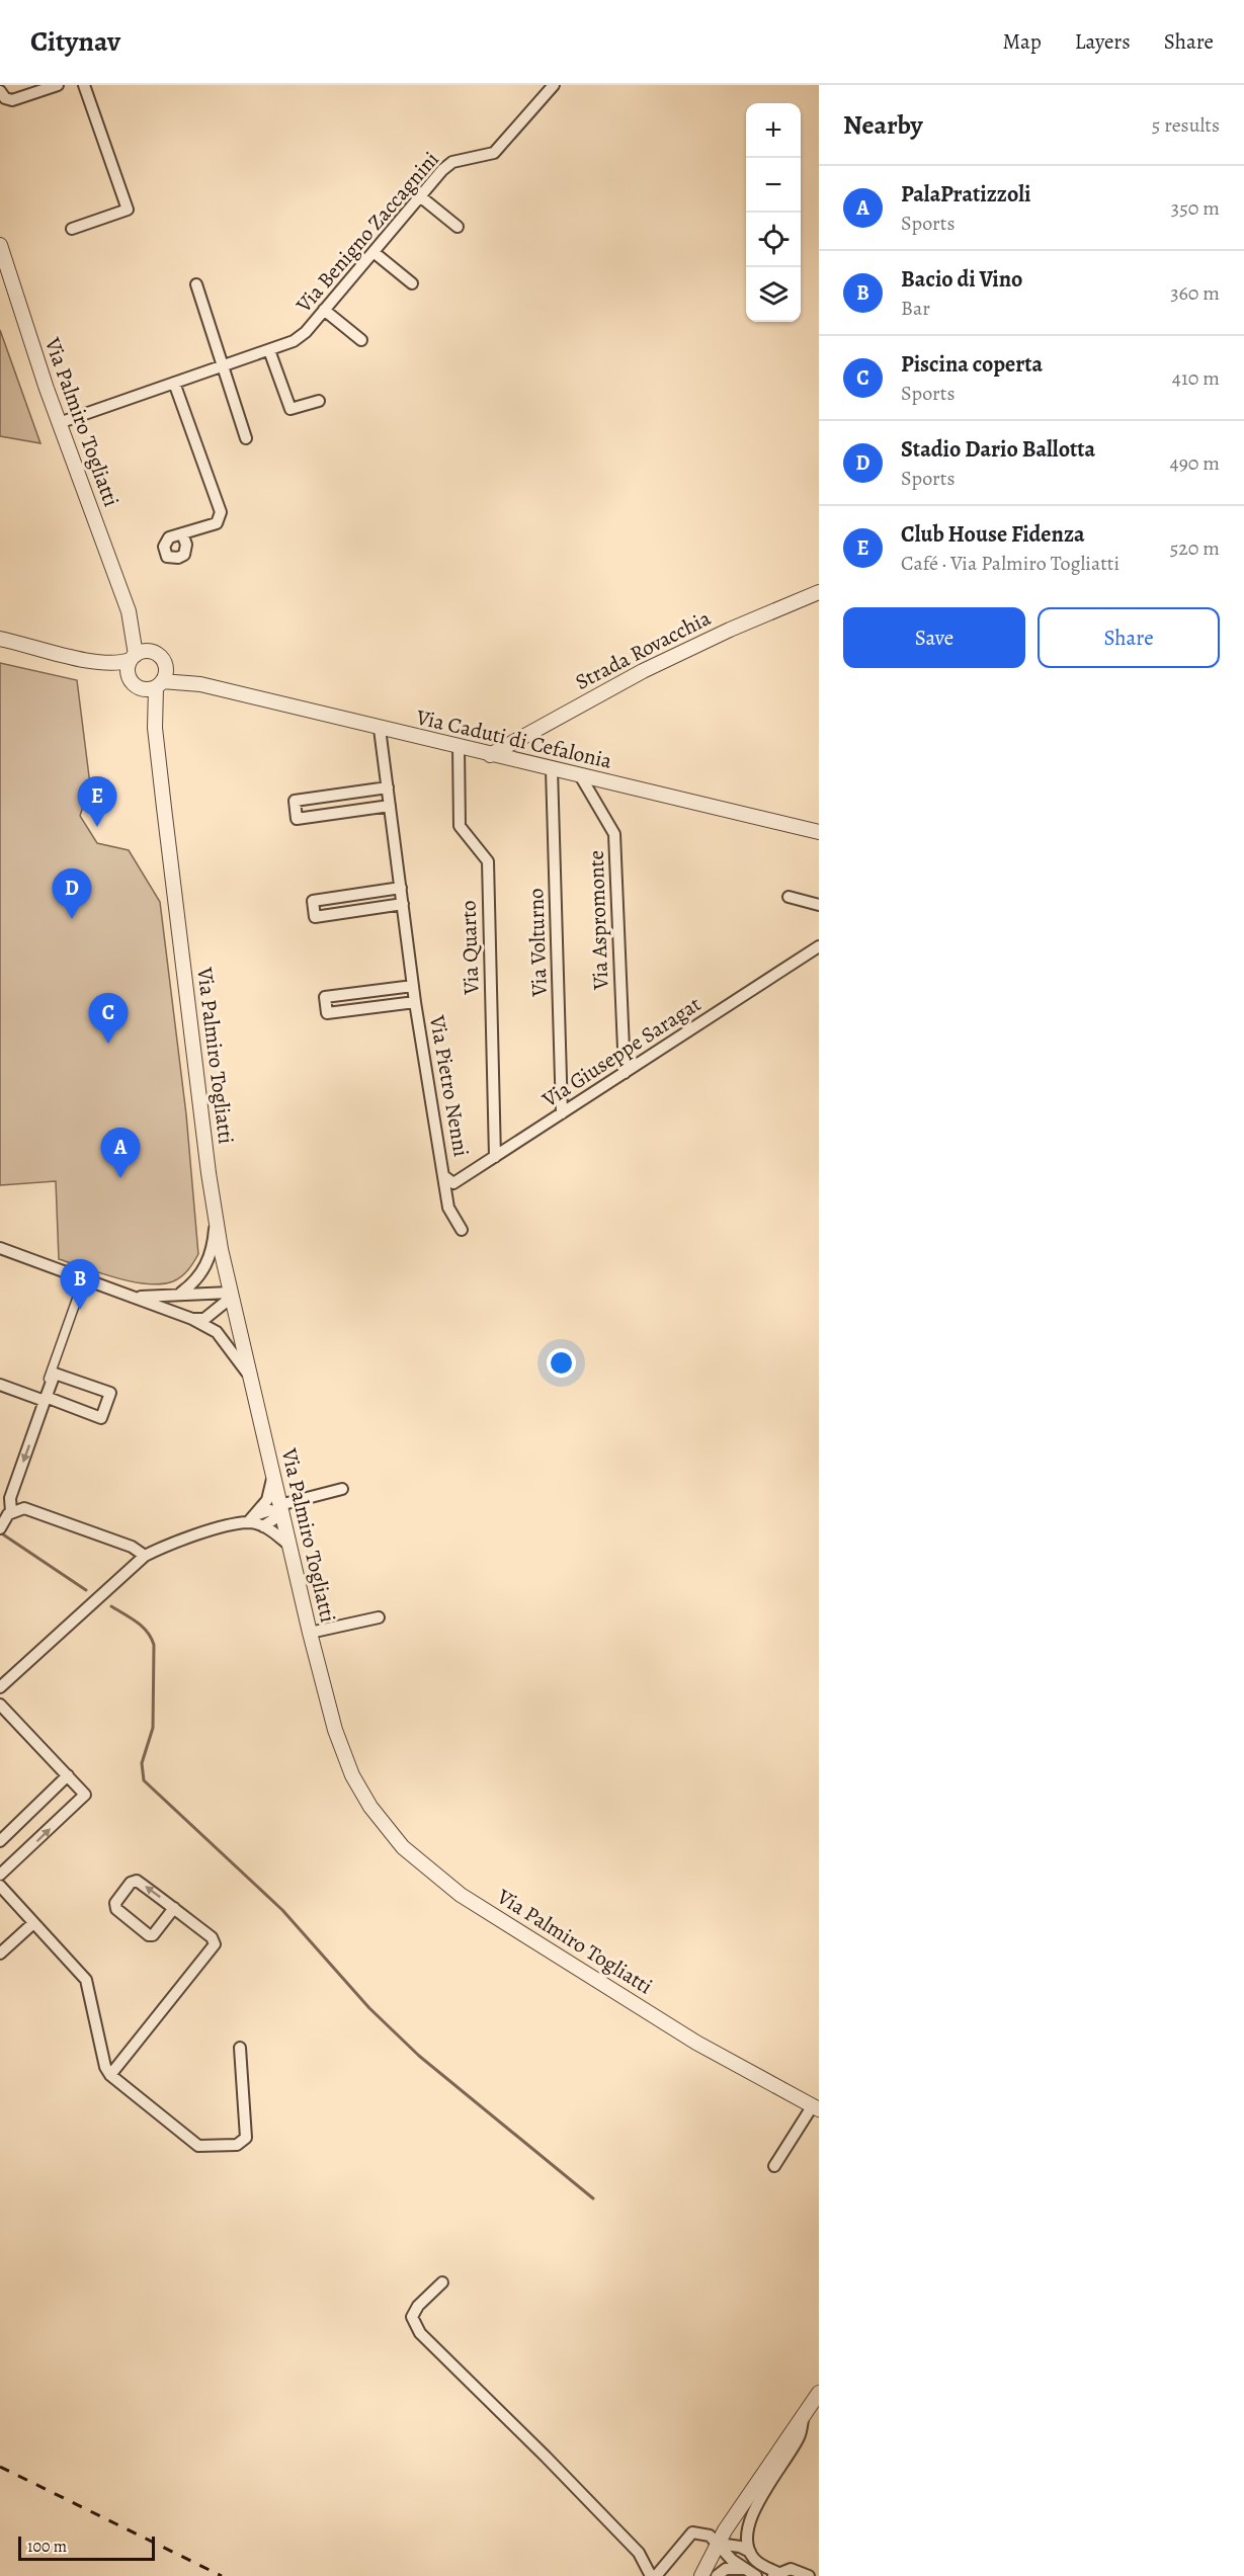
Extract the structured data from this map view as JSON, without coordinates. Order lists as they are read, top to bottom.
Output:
{
  "streets": {
    "street": [
      "Via Benigno Zaccagnini",
      "Via Palmiro Togliatti",
      "Strada Rovacchia",
      "Via Caduti di Cefalonia",
      "Via Aspromonte",
      "Via Volturno",
      "Via Quarto",
      "Via Giuseppe Saragat",
      "Via Pietro Nenni"
    ]
  },
  "crossings": [
    ["Via Benigno Zaccagnini", "Via Palmiro Togliatti"],
    ["Via Palmiro Togliatti", "Via Caduti di Cefalonia"],
    ["Strada Rovacchia", "Via Caduti di Cefalonia"],
    ["Via Caduti di Cefalonia", "Via Aspromonte"],
    ["Via Caduti di Cefalonia", "Via Volturno"],
    ["Via Caduti di Cefalonia", "Via Quarto"],
    ["Via Caduti di Cefalonia", "Via Pietro Nenni"],
    ["Via Aspromonte", "Via Giuseppe Saragat"],
    ["Via Volturno", "Via Giuseppe Saragat"],
    ["Via Quarto", "Via Giuseppe Saragat"],
    ["Via Giuseppe Saragat", "Via Pietro Nenni"]
  ],
  "scale_bar": "100 m",
  "page": {
    "header": "Citynav",
    "nav": ["Map", "Layers", "Share"],
    "heading": ["Nearby", "5 results"],
    "map_buttons": ["+", "−"],
    "list": [
      {
        "mark": "A",
        "name": "PalaPratizzoli",
        "note": "Sports",
        "value": "350 m"
      },
      {
        "mark": "B",
        "name": "Bacio di Vino",
        "note": "Bar",
        "value": "360 m"
      },
      {
        "mark": "C",
        "name": "Piscina coperta",
        "note": "Sports",
        "value": "410 m"
      },
      {
        "mark": "D",
        "name": "Stadio Dario Ballotta",
        "note": "Sports",
        "value": "490 m"
      },
      {
        "mark": "E",
        "name": "Club House Fidenza",
        "note": "Café · Via Palmiro Togliatti",
        "value": "520 m"
      }
    ],
    "buttons": ["Save", "Share"],
    "pins": [
      "E",
      "D",
      "C",
      "A",
      "B"
    ],
    "scale": "100 m"
  }
}
